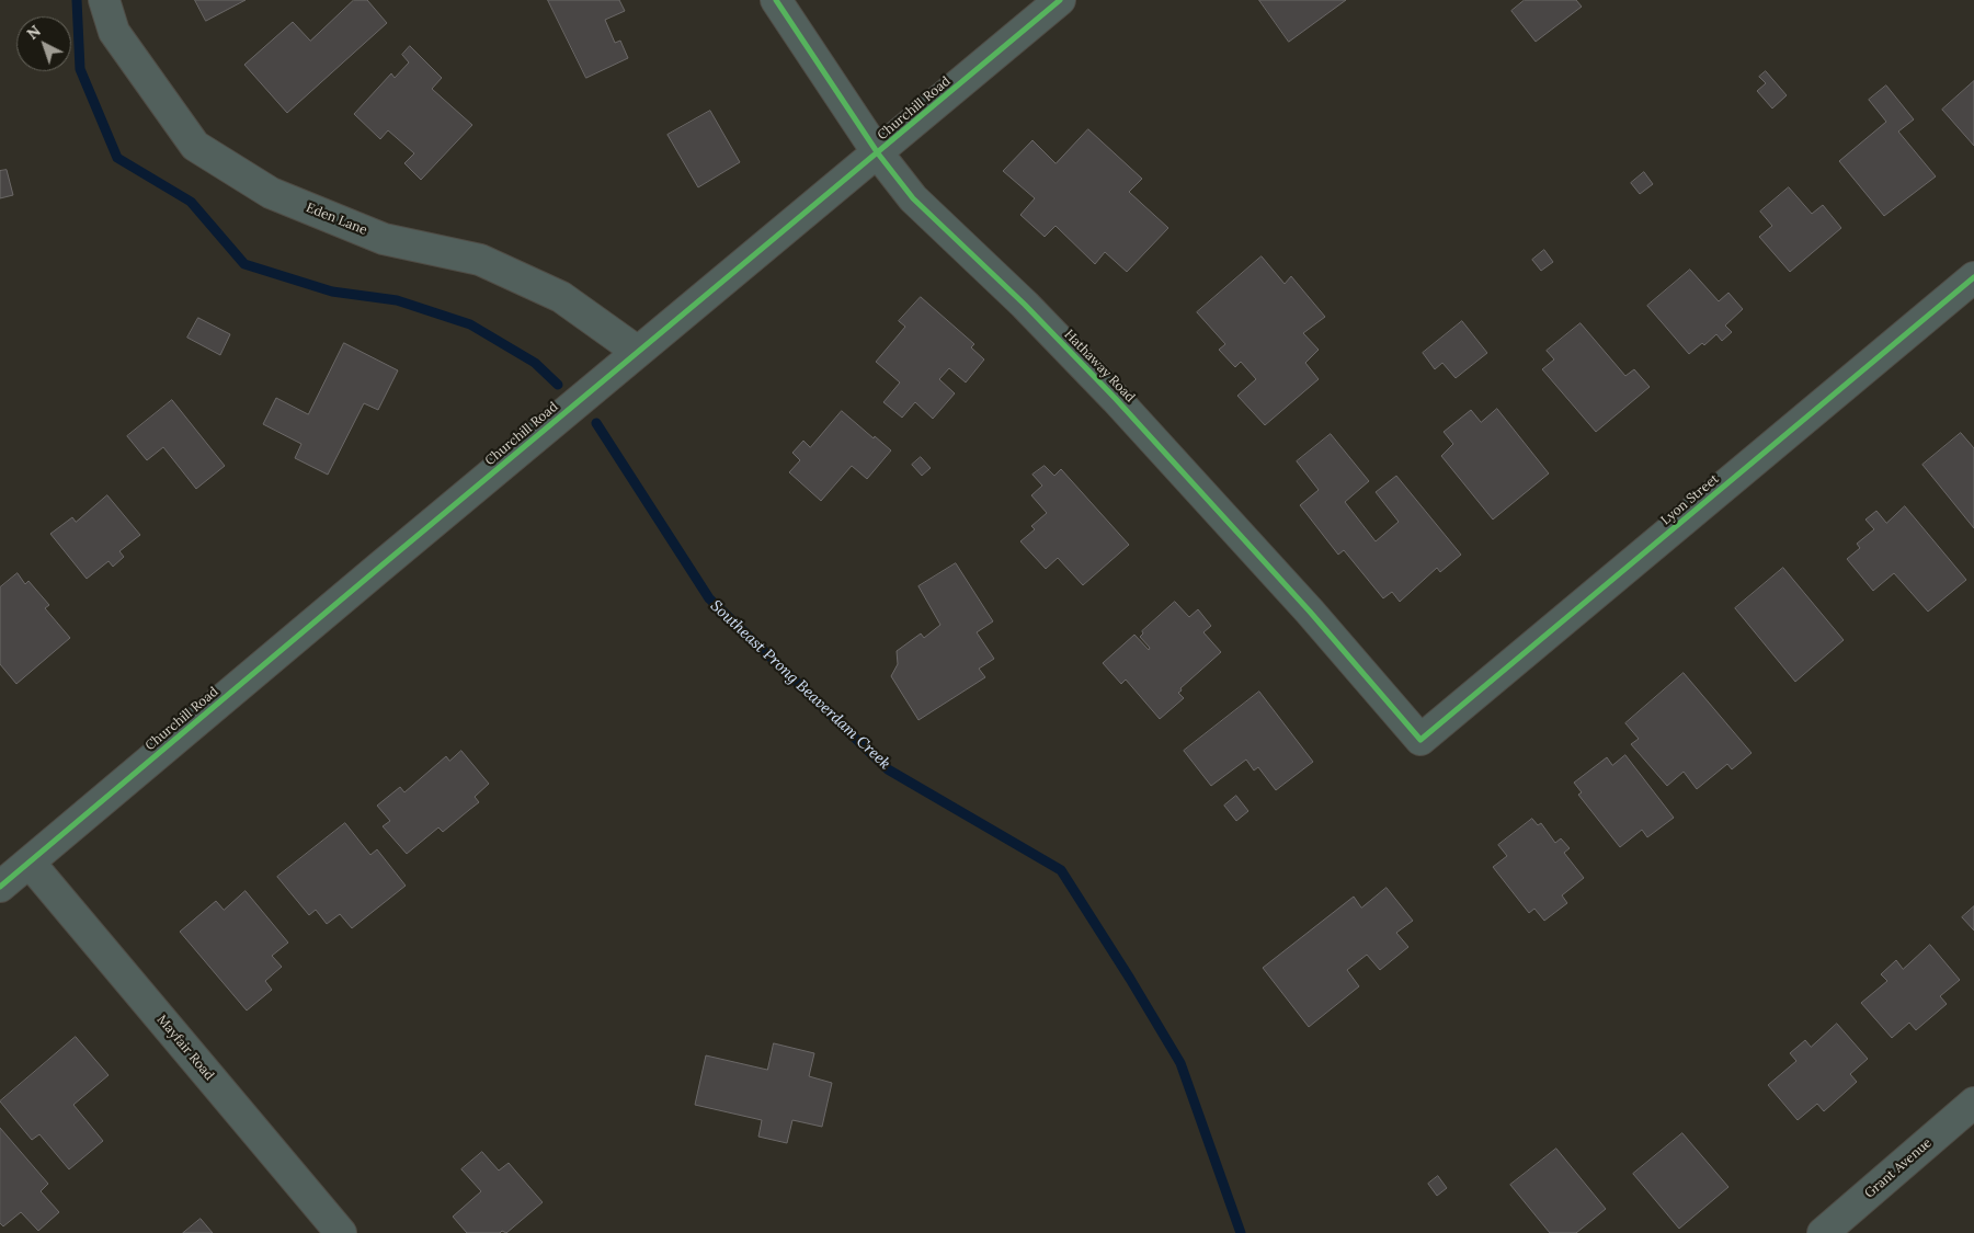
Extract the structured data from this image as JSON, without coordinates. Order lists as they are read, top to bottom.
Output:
{
  "streets": {
    "street": [
      "Churchill Road",
      "Eden Lane",
      "Hathaway Road",
      "Lyon Street",
      "Mayfair Road",
      "Grant Avenue"
    ]
  },
  "crossings": [
    ["Churchill Road", "Eden Lane"],
    ["Churchill Road", "Hathaway Road"],
    ["Churchill Road", "Mayfair Road"],
    ["Hathaway Road", "Lyon Street"]
  ],
  "water": ["Southeast Prong Beaverdam Creek"],
  "north": "top left"
}
